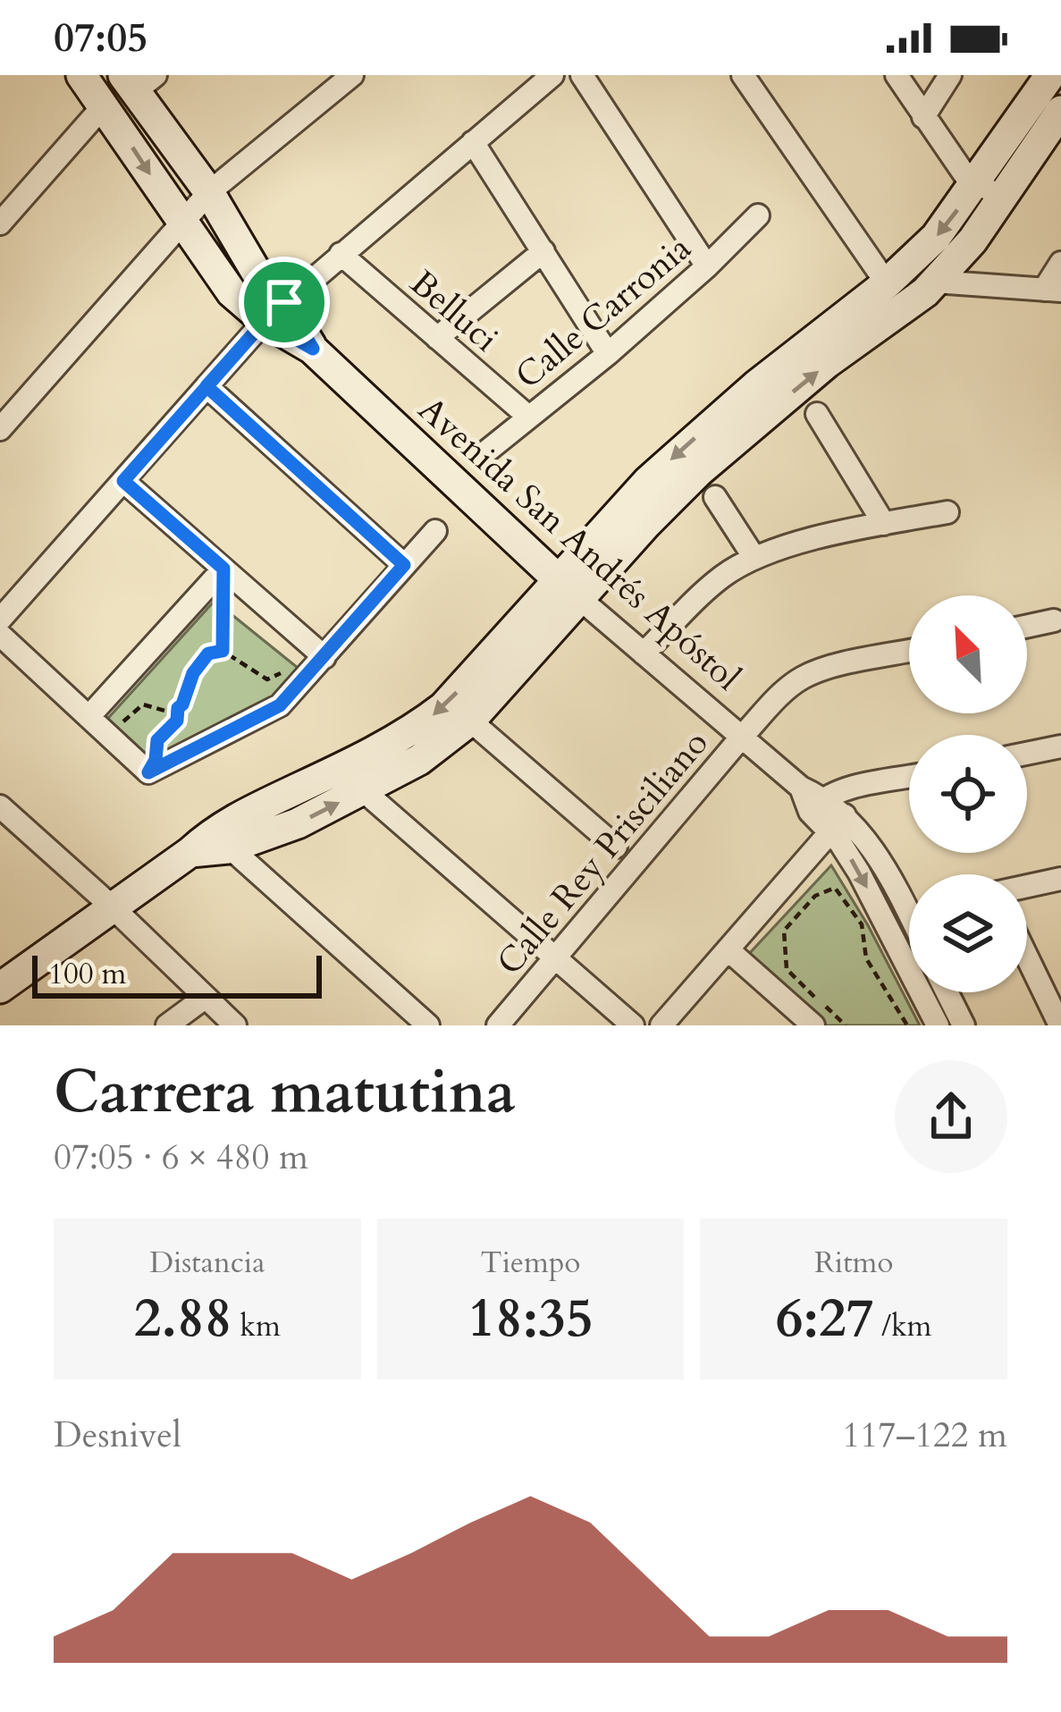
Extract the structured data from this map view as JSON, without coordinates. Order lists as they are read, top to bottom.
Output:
{
  "streets": {
    "street": [
      "Belluci",
      "Calle Carronia",
      "Avenida San Andrés Apóstol",
      "Calle Rey Prisciliano"
    ]
  },
  "crossings": [
    ["Belluci", "Calle Carronia"],
    ["Avenida San Andrés Apóstol", "Calle Rey Prisciliano"]
  ],
  "scale_bar": "100 m",
  "north": "top left",
  "page": {
    "status": "07:05",
    "scale": "100 m",
    "heading": ["Carrera matutina", "07:05 · 6 × 480 m"],
    "stats": [
      ["Distancia", "2.88 km"],
      ["Tiempo", "18:35"],
      ["Ritmo", "6:27 /km"]
    ],
    "chart": ["Desnivel", "117–122 m"]
  }
}
